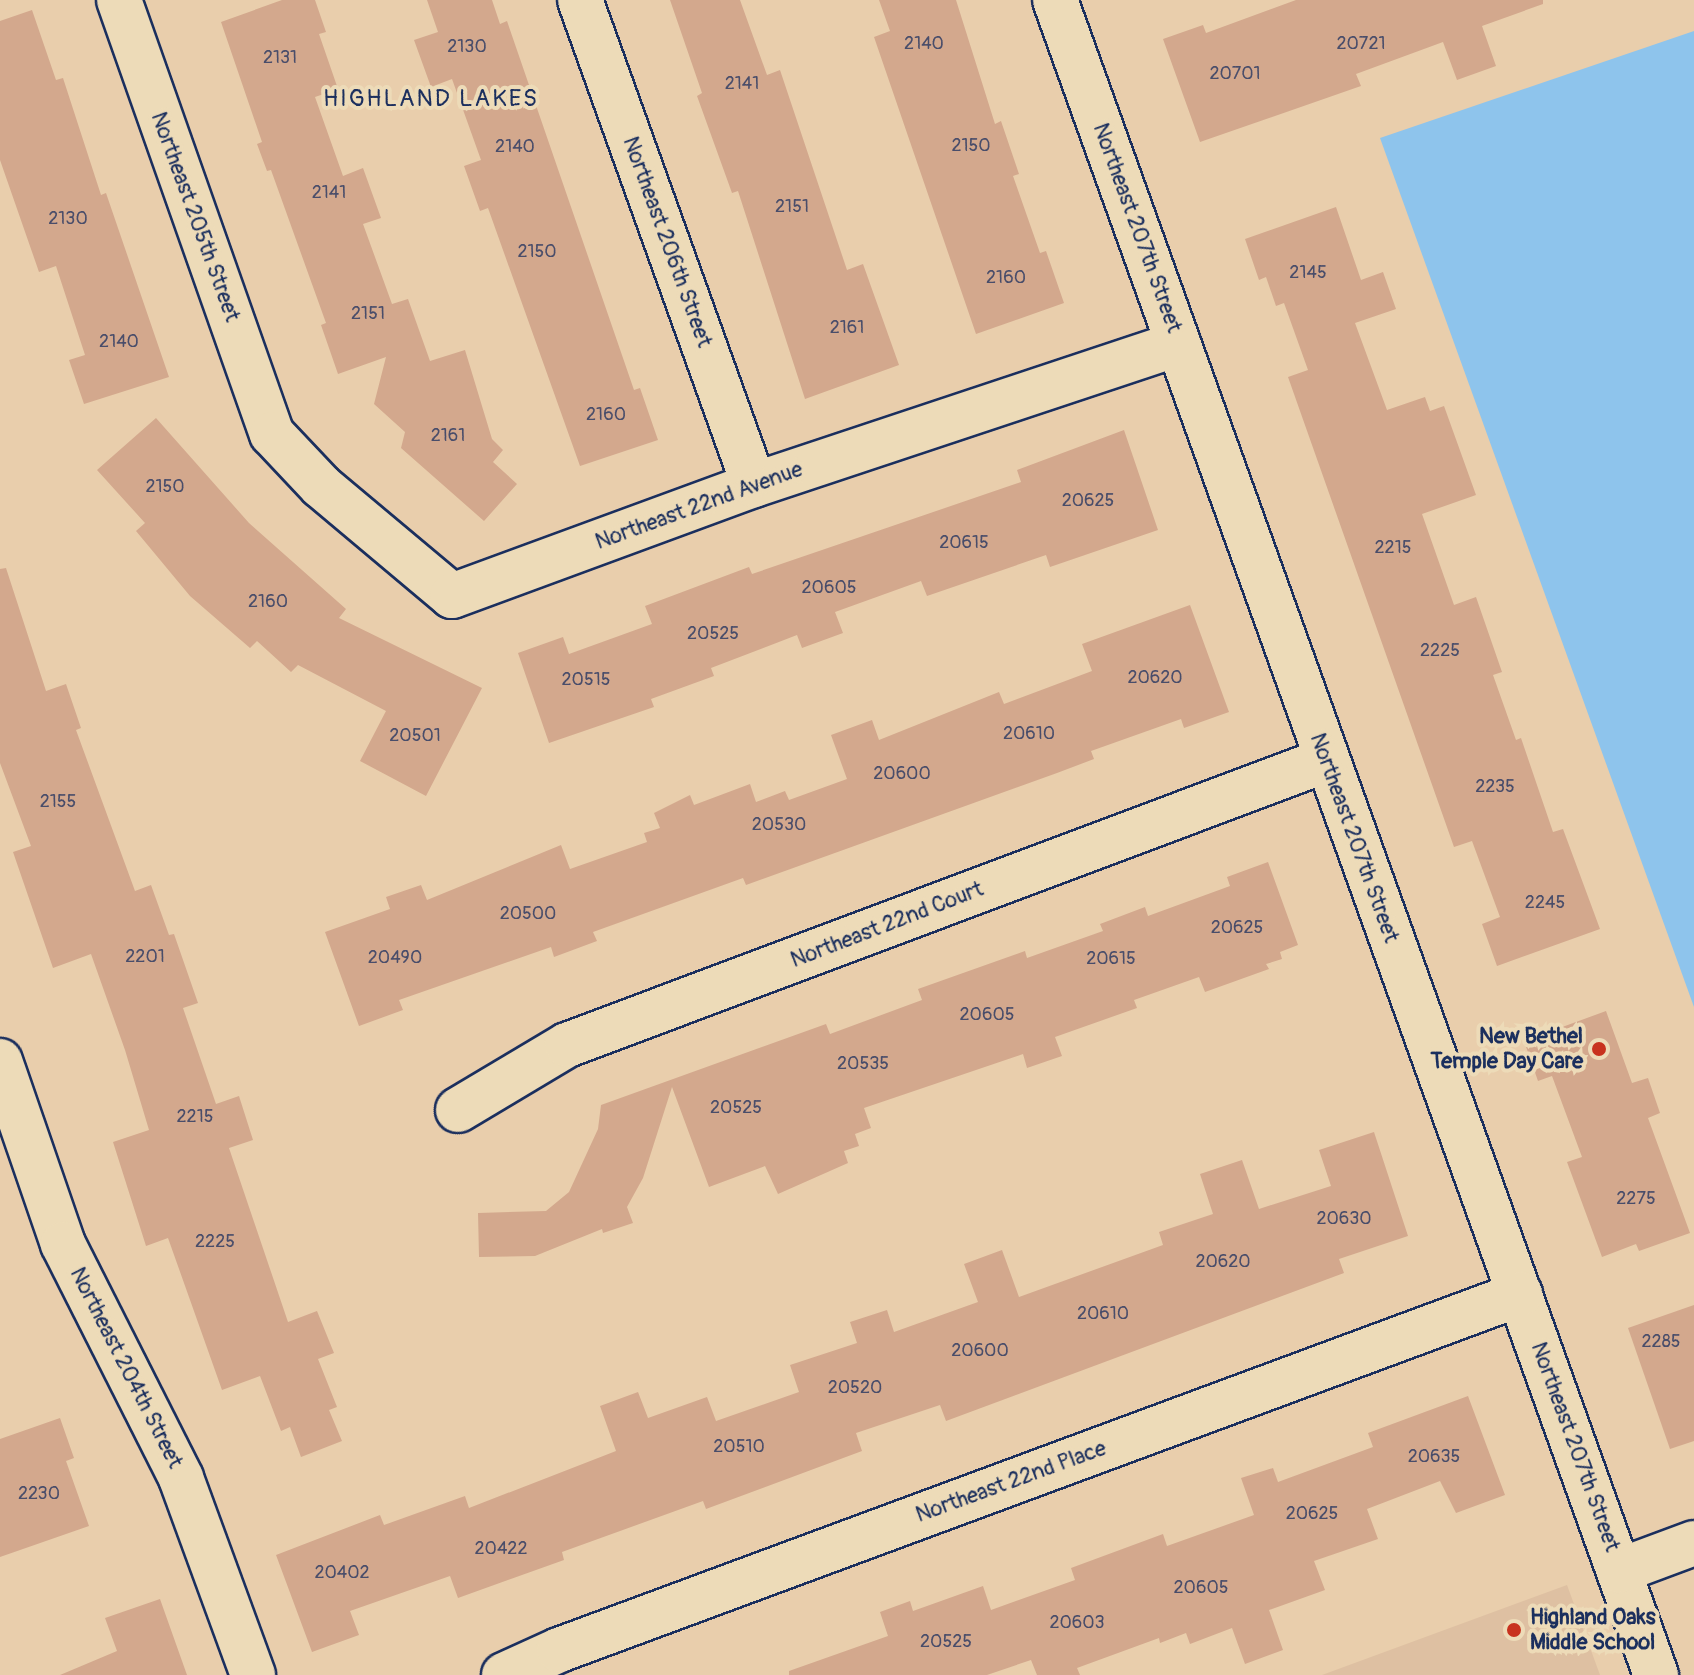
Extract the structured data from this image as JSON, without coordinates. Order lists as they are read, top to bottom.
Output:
{
  "streets": {
    "street": [
      "Northeast 205th Street",
      "Northeast 207th Street",
      "Northeast 206th Street",
      "Northeast 22nd Avenue",
      "Northeast 22nd Court",
      "Northeast 204th Street",
      "Northeast 22nd Place"
    ]
  },
  "crossings": [
    ["Northeast 205th Street", "Northeast 22nd Avenue"],
    ["Northeast 207th Street", "Northeast 22nd Avenue"],
    ["Northeast 207th Street", "Northeast 22nd Court"],
    ["Northeast 207th Street", "Northeast 22nd Place"],
    ["Northeast 206th Street", "Northeast 22nd Avenue"]
  ],
  "districts": ["HIGHLAND LAKES"],
  "places": ["New Bethel Temple Day Care", "Highland Oaks Middle School"],
  "house_numbers": [
    "2140",
    "20721",
    "2130",
    "2131",
    "20701",
    "2141",
    "2150",
    "2140",
    "2141",
    "2151",
    "2130",
    "2150",
    "2145",
    "2160",
    "2151",
    "2161",
    "2140",
    "2160",
    "2161",
    "2150",
    "20625",
    "20615",
    "2215",
    "20605",
    "2160",
    "20525",
    "2225",
    "20620",
    "20515",
    "20610",
    "20501",
    "20600",
    "2235",
    "2155",
    "20530",
    "2245",
    "20500",
    "20625",
    "2201",
    "20490",
    "20615",
    "20605",
    "20535",
    "20525",
    "2215",
    "2275",
    "20630",
    "2225",
    "20620",
    "20610",
    "2285",
    "20600",
    "20520",
    "20510",
    "20635",
    "2230",
    "20625",
    "20422",
    "20402",
    "20605",
    "20603",
    "20525"
  ]
}
